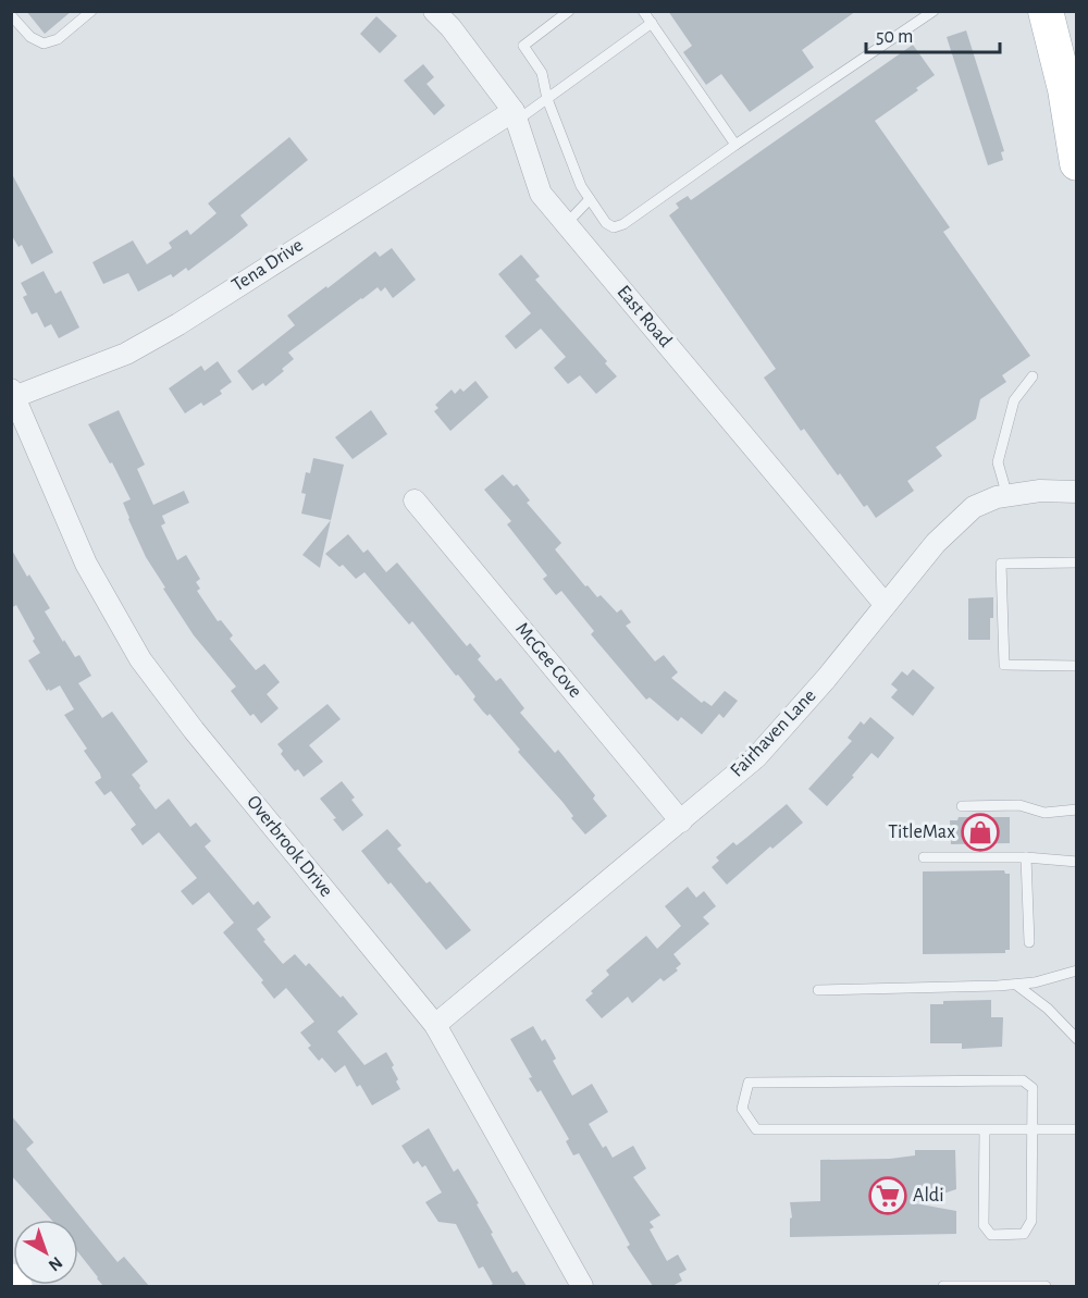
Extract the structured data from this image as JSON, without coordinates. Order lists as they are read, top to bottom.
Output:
{
  "streets": {
    "street": [
      "Tena Drive",
      "East Road",
      "McGee Cove",
      "Fairhaven Lane",
      "Overbrook Drive"
    ]
  },
  "crossings": [
    ["Tena Drive", "East Road"],
    ["Tena Drive", "Overbrook Drive"],
    ["East Road", "Fairhaven Lane"],
    ["McGee Cove", "Fairhaven Lane"],
    ["Fairhaven Lane", "Overbrook Drive"]
  ],
  "places": {
    "shop": ["TitleMax"],
    "supermarket": ["Aldi"]
  },
  "scale_bar": "50 m",
  "north": "bottom right"
}
